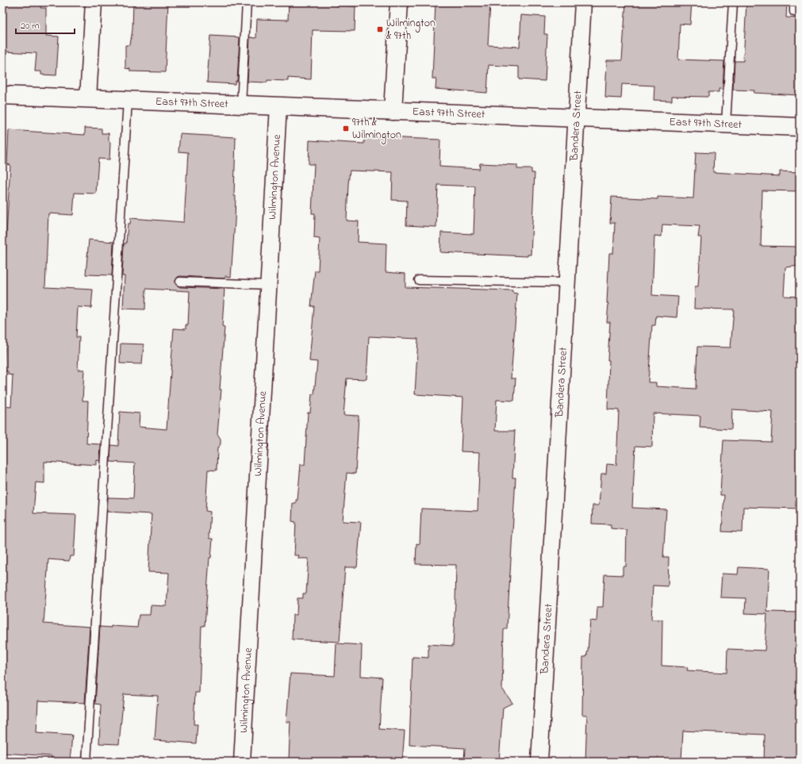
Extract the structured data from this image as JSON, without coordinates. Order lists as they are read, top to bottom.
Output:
{
  "streets": {
    "street": ["East 97th Street", "Bandera Street", "Wilmington Avenue"]
  },
  "crossings": [
    ["East 97th Street", "Bandera Street"],
    ["East 97th Street", "Wilmington Avenue"]
  ],
  "places": {
    "transit": ["Wilmington & 97th", "97th & Wilmington"]
  },
  "scale_bar": "20 m"
}
